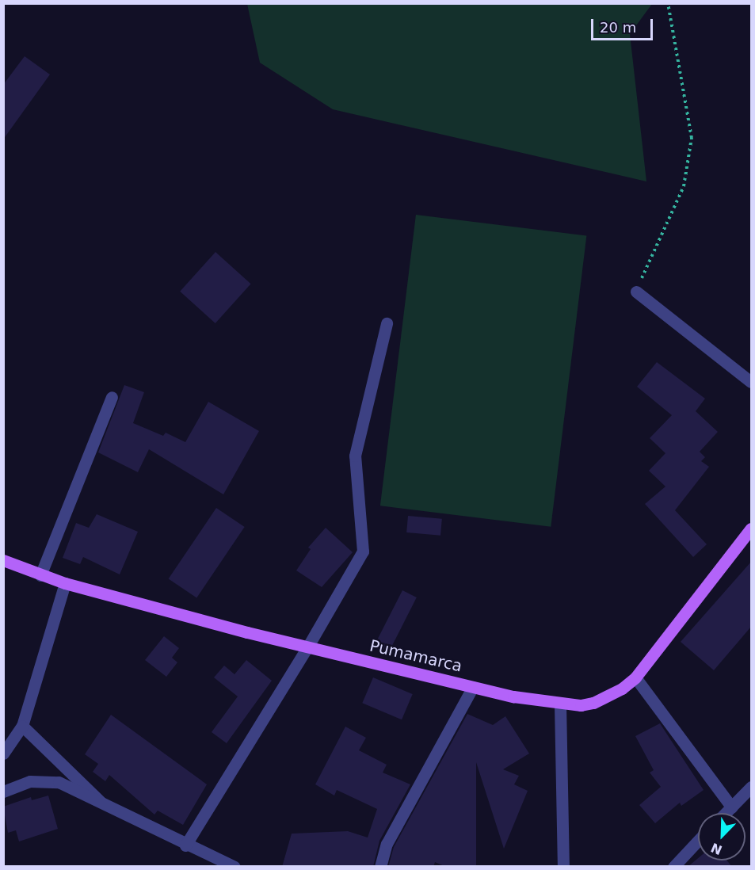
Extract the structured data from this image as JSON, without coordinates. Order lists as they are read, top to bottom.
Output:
{
  "streets": {
    "main road": ["Pumamarca"]
  },
  "scale_bar": "20 m",
  "north": "bottom left"
}
